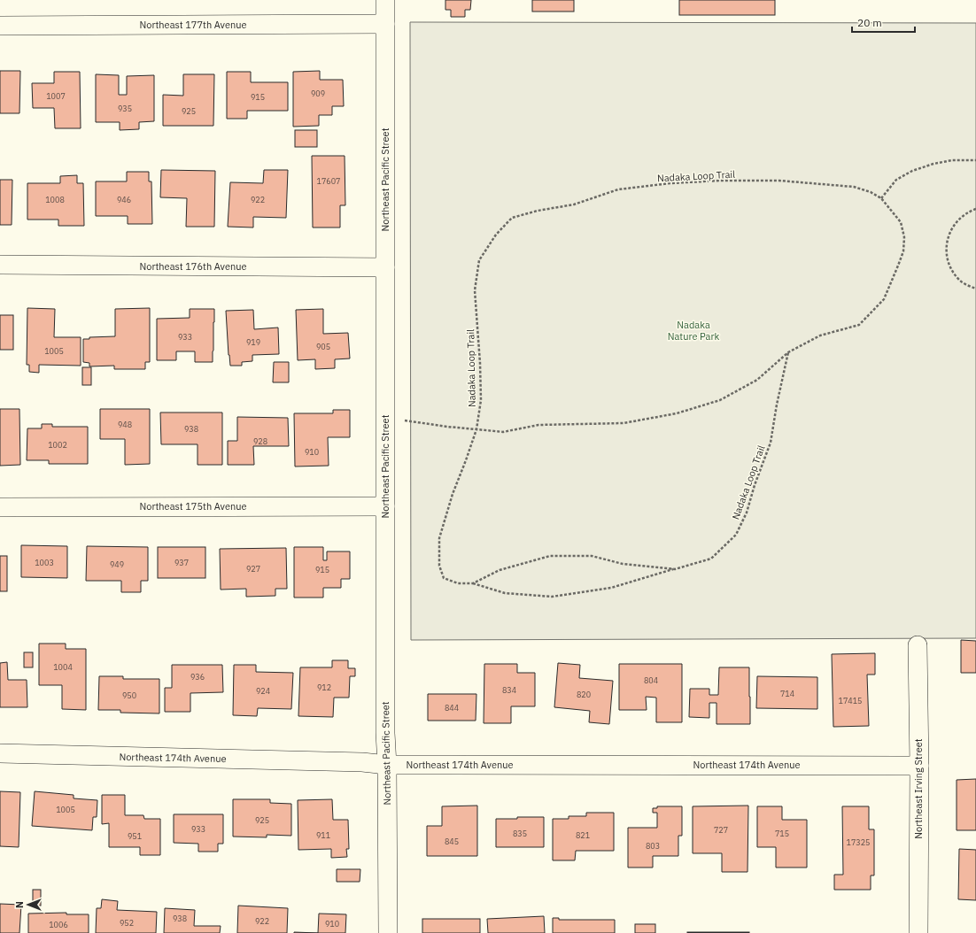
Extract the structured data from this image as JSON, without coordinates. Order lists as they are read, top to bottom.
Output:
{
  "streets": {
    "street": [
      "Northeast 177th Avenue",
      "Northeast Pacific Street",
      "Northeast 176th Avenue",
      "Northeast 175th Avenue",
      "Northeast 174th Avenue",
      "Northeast Irving Street"
    ],
    "path": ["Nadaka Loop Trail"]
  },
  "crossings": [
    ["Northeast 177th Avenue", "Northeast Pacific Street"],
    ["Nadaka Loop Trail", "Northeast Pacific Street"],
    ["Northeast Pacific Street", "Northeast 176th Avenue"],
    ["Northeast Pacific Street", "Northeast 175th Avenue"],
    ["Northeast Pacific Street", "Northeast 174th Avenue"],
    ["Northeast 174th Avenue", "Northeast Irving Street"]
  ],
  "parks": ["Nadaka Nature Park"],
  "house_numbers": [
    "909",
    "1007",
    "915",
    "935",
    "925",
    "17607",
    "1008",
    "946",
    "922",
    "933",
    "919",
    "905",
    "1005",
    "948",
    "938",
    "928",
    "1002",
    "910",
    "1003",
    "937",
    "949",
    "927",
    "915",
    "1004",
    "936",
    "804",
    "912",
    "834",
    "924",
    "714",
    "820",
    "950",
    "17415",
    "844",
    "1005",
    "925",
    "933",
    "727",
    "835",
    "715",
    "911",
    "821",
    "951",
    "845",
    "17325",
    "803",
    "938",
    "922",
    "952",
    "910",
    "1006"
  ],
  "scale_bar": "20 m",
  "north": "left"
}
